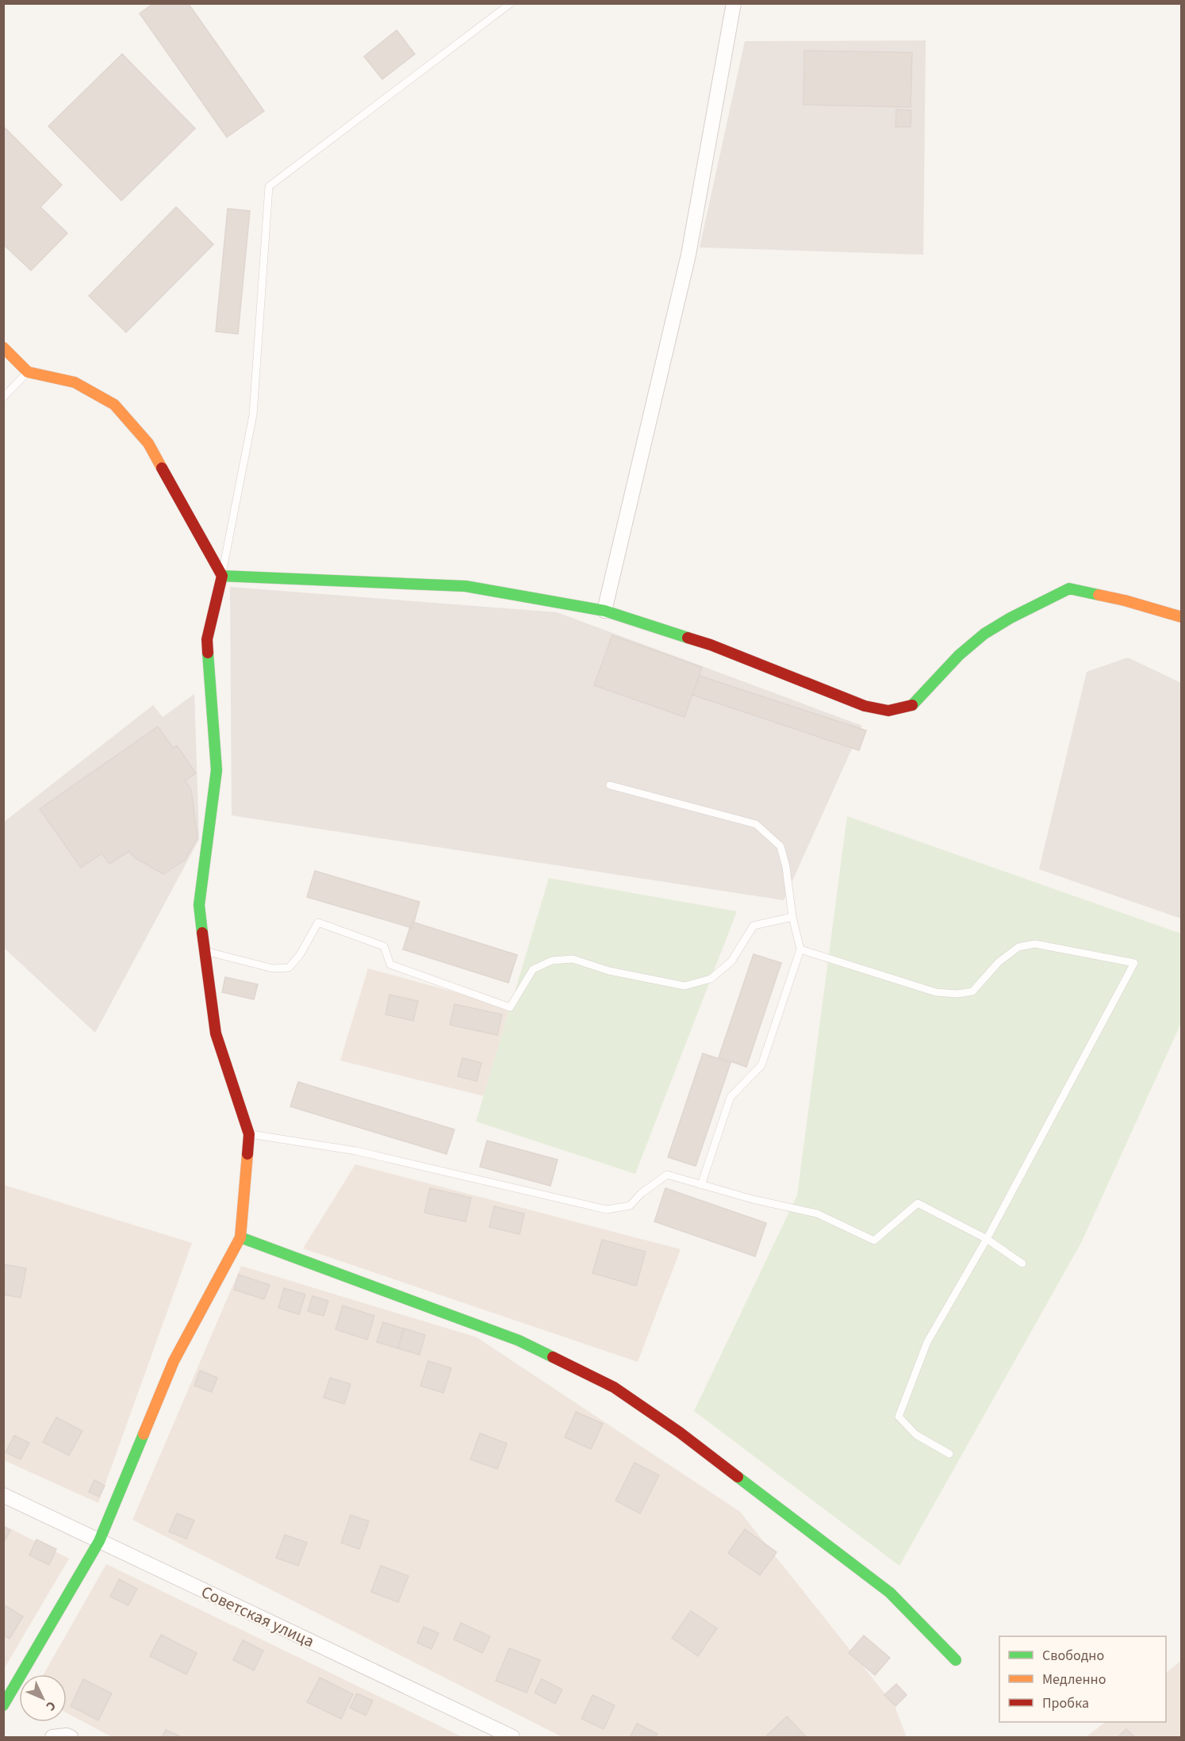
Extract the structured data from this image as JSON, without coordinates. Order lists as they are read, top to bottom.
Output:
{
  "streets": {
    "street": ["Советская улица"]
  },
  "legend": ["Свободно", "Медленно", "Пробка"],
  "north": "bottom right"
}
